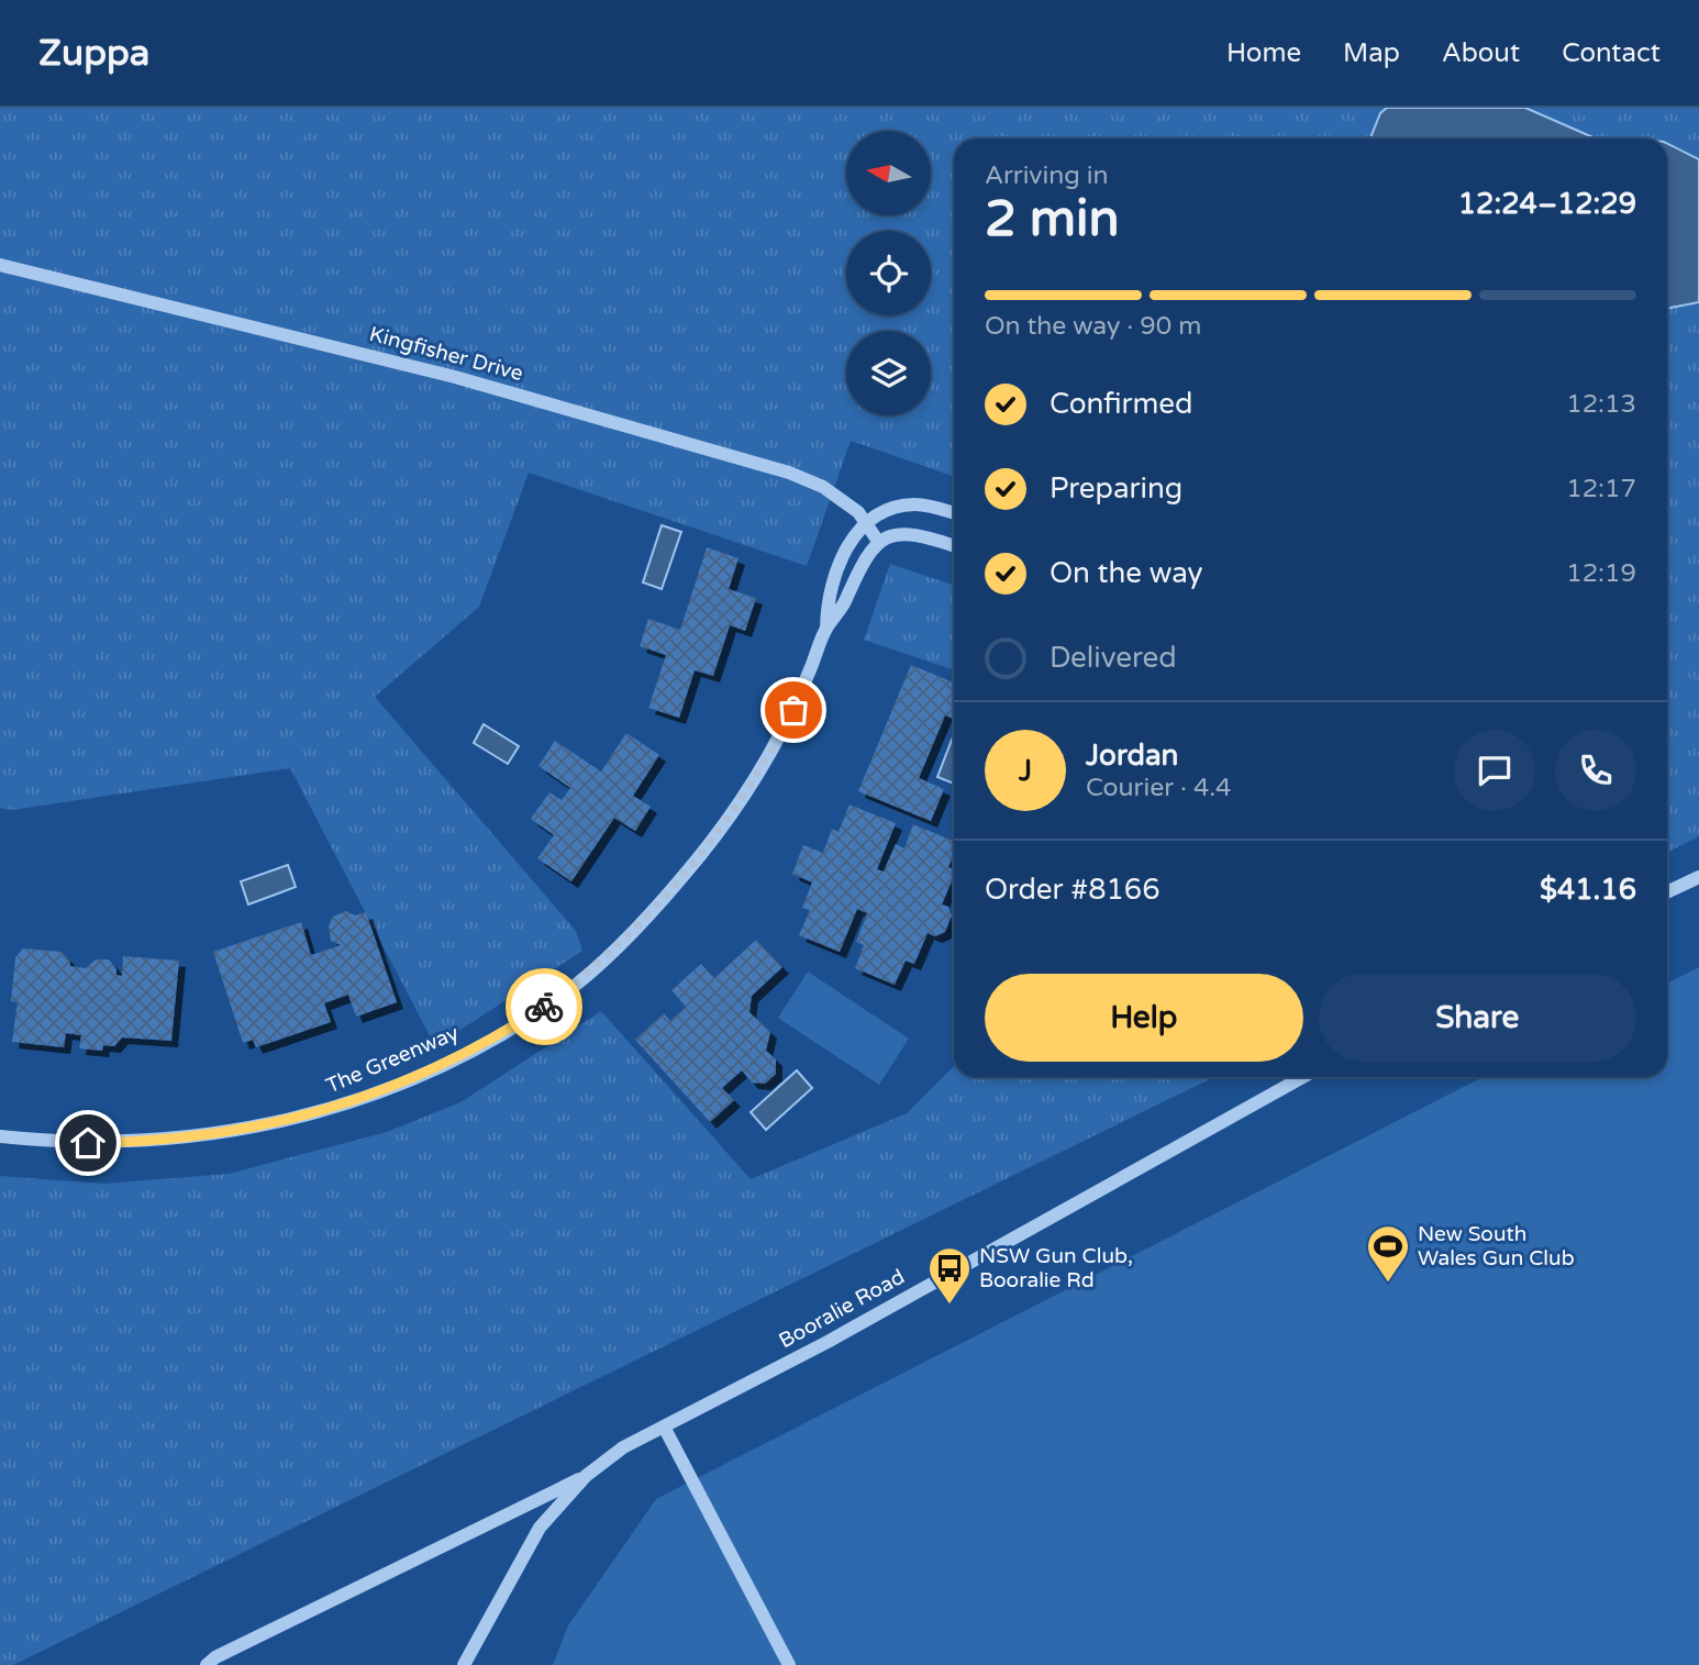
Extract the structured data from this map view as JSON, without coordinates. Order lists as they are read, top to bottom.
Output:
{
  "streets": {
    "street": ["Kingfisher Drive", "The Greenway", "Booralie Road"]
  },
  "crossings": [
    ["Kingfisher Drive", "The Greenway"]
  ],
  "places": {
    "sports": ["New South Wales Gun Club"],
    "bus stop": ["NSW Gun Club, Booralie Rd"]
  },
  "north": "left",
  "page": {
    "header": "Zuppa",
    "nav": [
      "Home",
      "Map",
      "About",
      "Contact"
    ],
    "heading": ["2 min", "Arriving in", "12:24–12:29"],
    "panel": [
      "Jordan",
      "Courier · 4.4",
      "Order #8166",
      "$41.16"
    ],
    "bar": "On the way · 90 m",
    "list": [
      ["Confirmed", "12:13"],
      ["Preparing", "12:17"],
      ["On the way", "12:19"],
      "Delivered"
    ],
    "round": "J",
    "buttons": ["Help", "Share"]
  }
}
